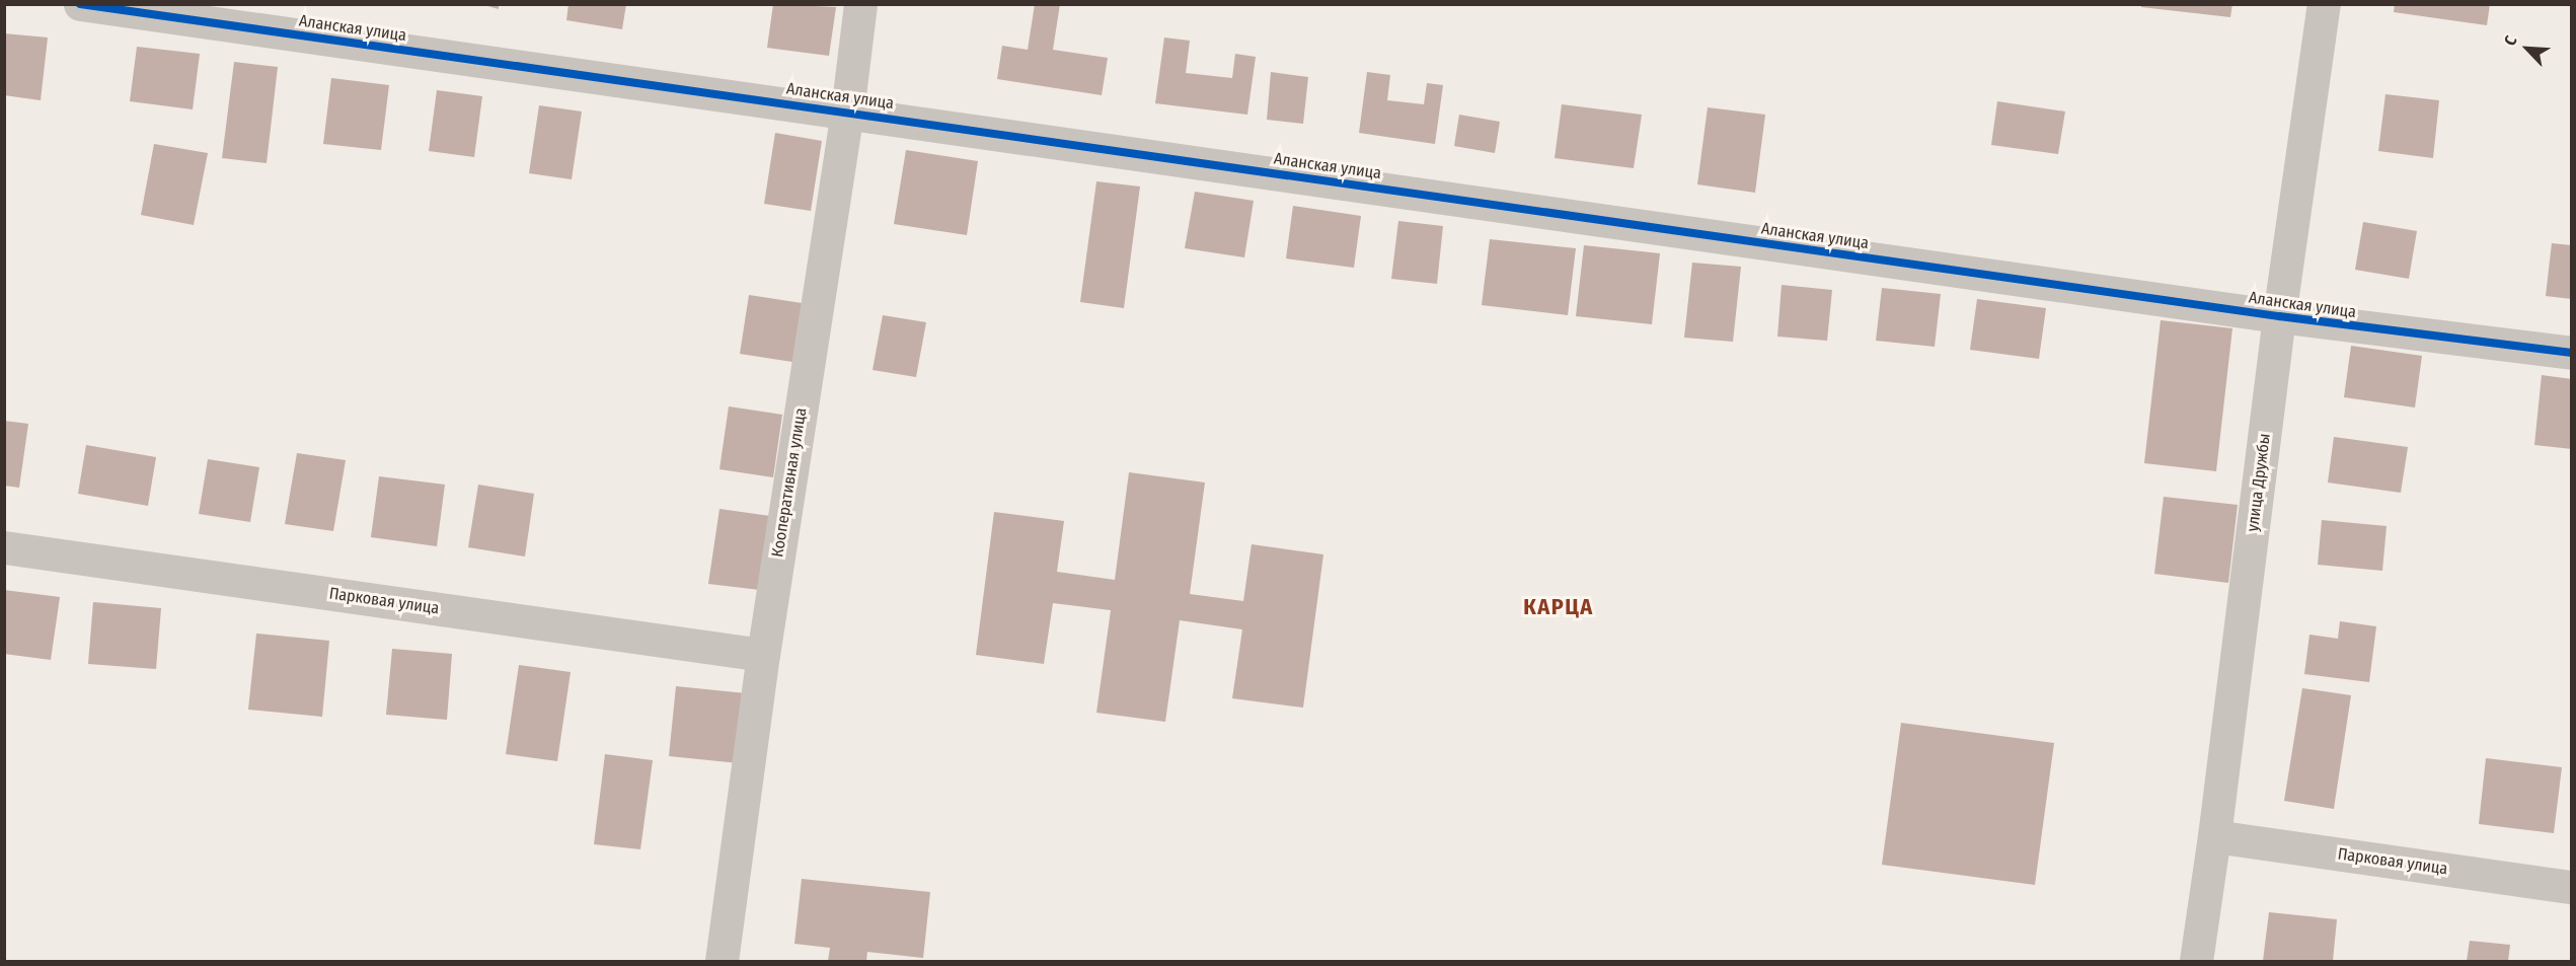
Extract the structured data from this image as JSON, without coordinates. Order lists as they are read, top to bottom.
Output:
{
  "streets": {
    "street": [
      "Аланская улица",
      "Кооперативная улица",
      "улица Дружбы",
      "Парковая улица"
    ]
  },
  "crossings": [
    ["Аланская улица", "Кооперативная улица"],
    ["Аланская улица", "улица Дружбы"],
    ["Кооперативная улица", "Парковая улица"],
    ["улица Дружбы", "Парковая улица"]
  ],
  "districts": ["КАРЦА"],
  "north": "top left"
}
